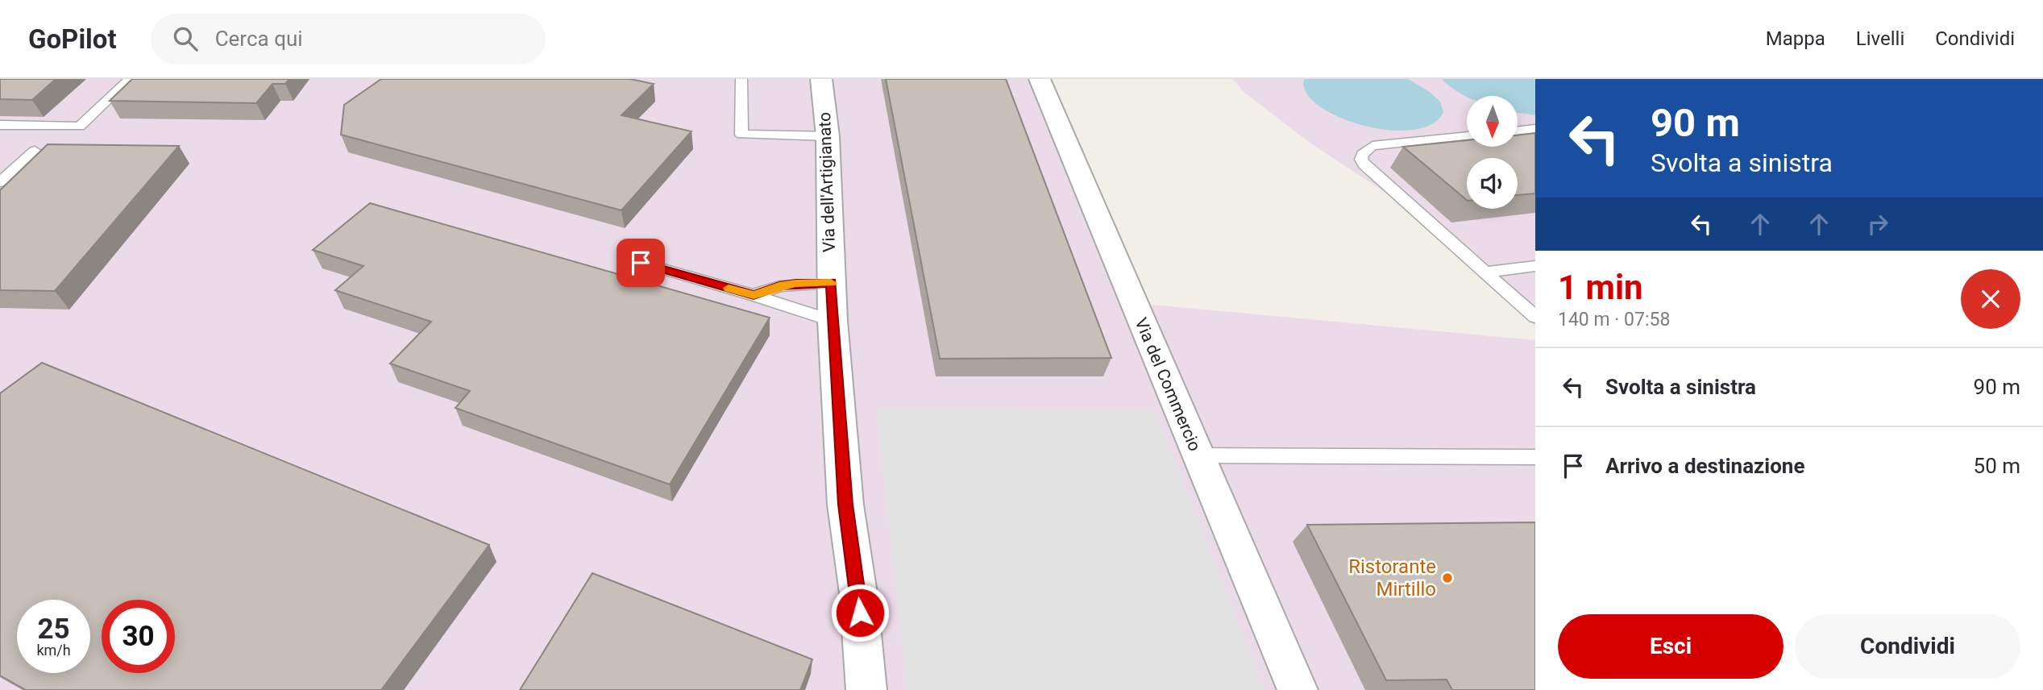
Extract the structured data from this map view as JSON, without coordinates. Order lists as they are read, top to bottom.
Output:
{
  "streets": {
    "street": ["Via dell'Artigianato", "Via del Commercio"]
  },
  "places": ["Ristorante Mirtillo"],
  "north": "bottom",
  "page": {
    "header": "GoPilot",
    "search": "Cerca qui",
    "nav": ["Mappa", "Livelli", "Condividi"],
    "turn": ["90 m", "Svolta a sinistra"],
    "heading": ["1 min", "140 m · 07:58"],
    "list": [
      {
        "name": "Svolta a sinistra",
        "value": "90 m"
      },
      {
        "name": "Arrivo a destinazione",
        "value": "50 m"
      }
    ],
    "speed": "25 km/h",
    "limit": "30",
    "buttons": ["Esci", "Condividi"]
  }
}
